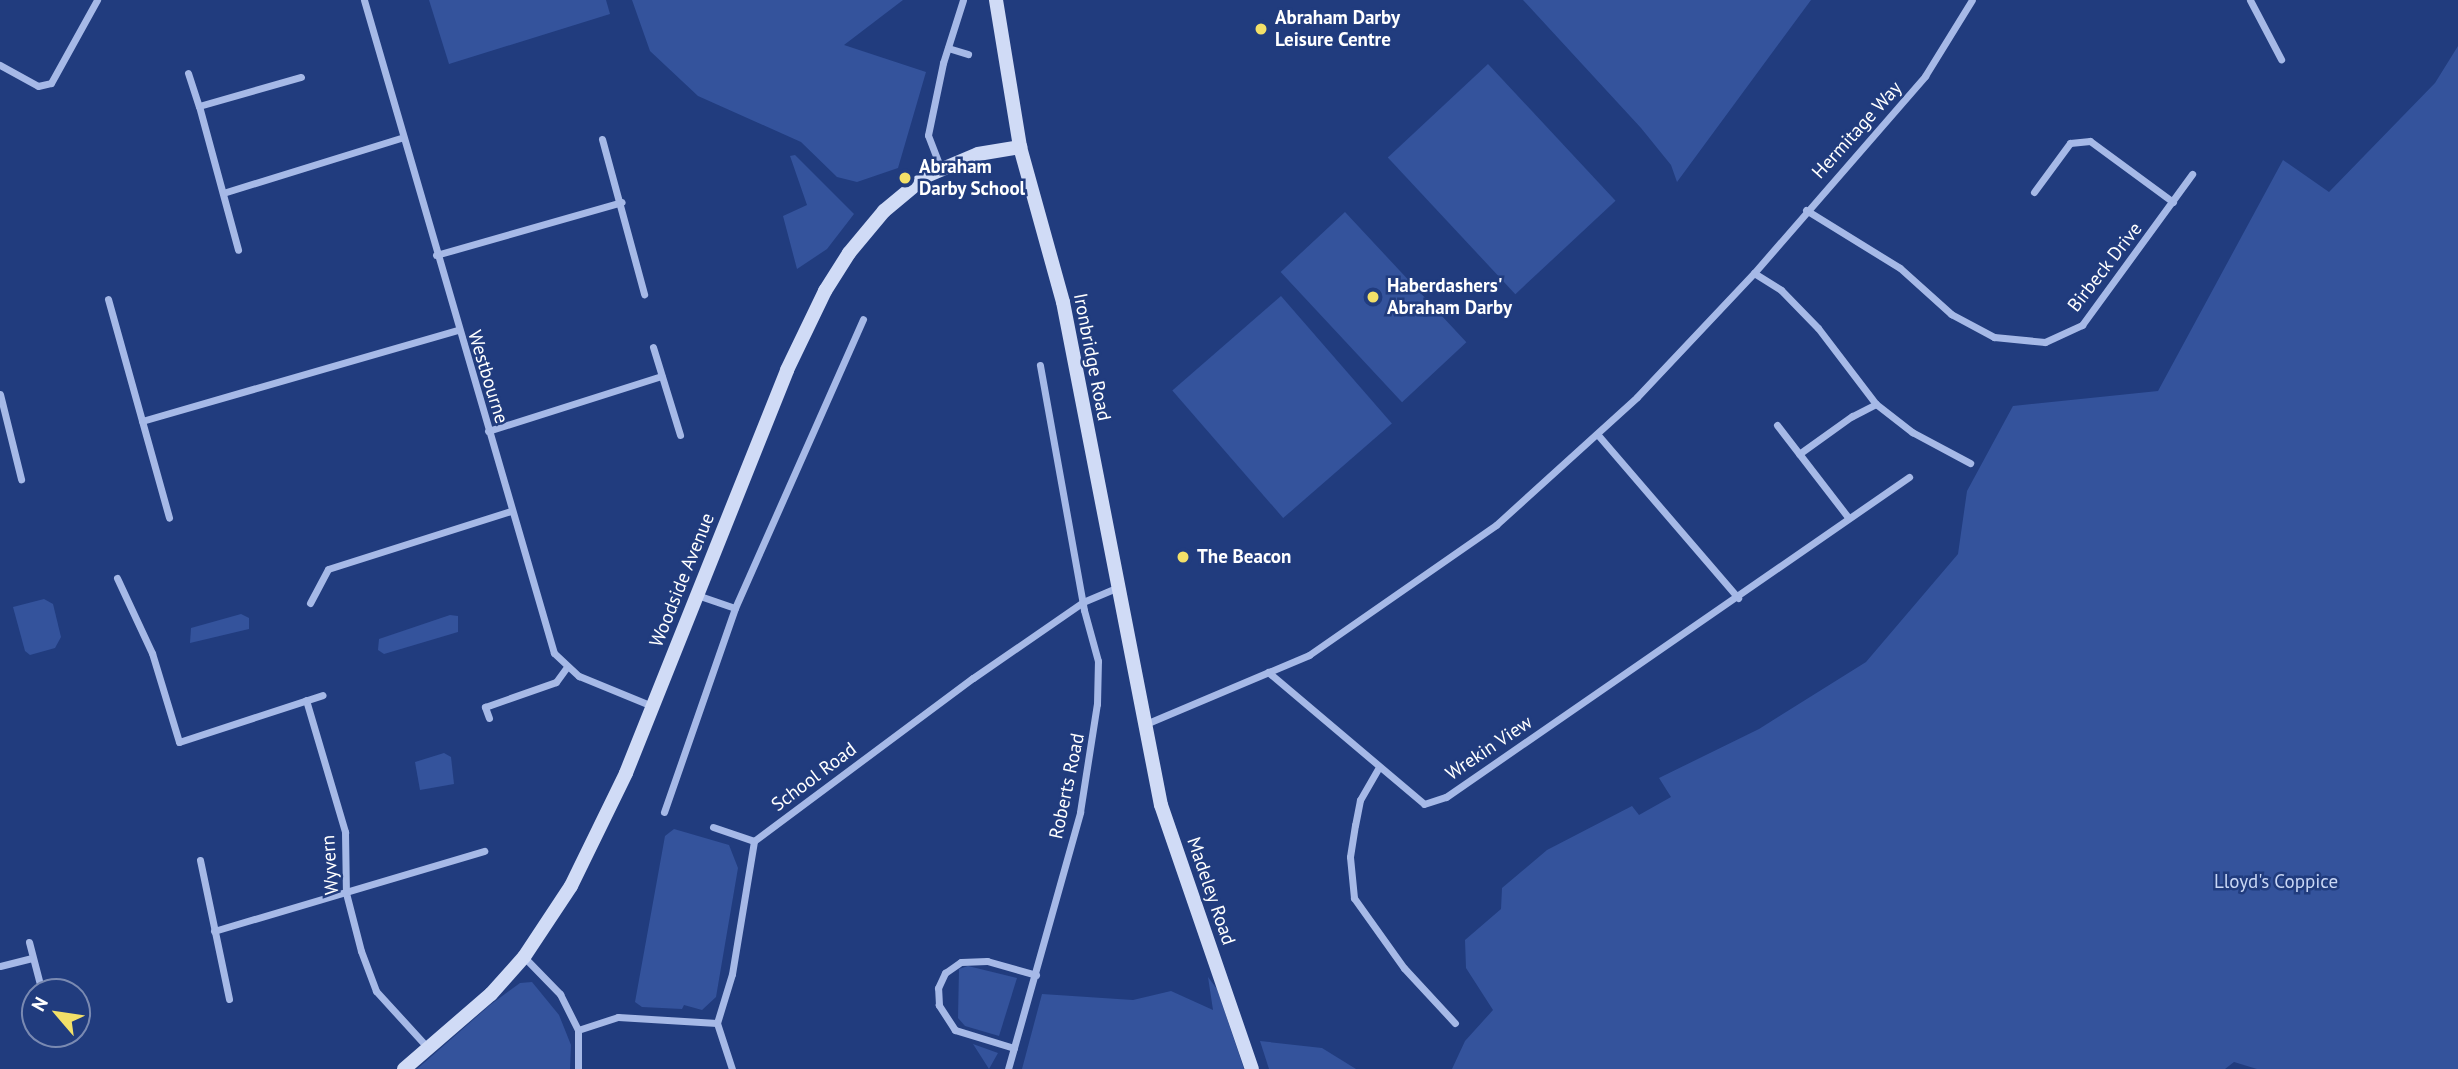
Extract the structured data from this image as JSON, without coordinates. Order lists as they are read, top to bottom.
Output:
{
  "streets": {
    "street": [
      "Hermitage Way",
      "Birbeck Drive",
      "Ironbridge Road",
      "Westbourne",
      "Woodside Avenue",
      "Wrekin View",
      "School Road",
      "Roberts Road",
      "Wyvern",
      "Madeley Road"
    ]
  },
  "crossings": [
    ["Hermitage Way", "Birbeck Drive"],
    ["Ironbridge Road", "Woodside Avenue"],
    ["Ironbridge Road", "School Road"],
    ["Ironbridge Road", "Madeley Road"],
    ["Woodside Avenue", "Wyvern"],
    ["School Road", "Roberts Road"]
  ],
  "parks": ["Lloyd's Coppice"],
  "places": [
    "Abraham Darby Leisure Centre",
    "Abraham Darby School",
    "Haberdashers' Abraham Darby",
    "The Beacon"
  ],
  "north": "top left"
}
